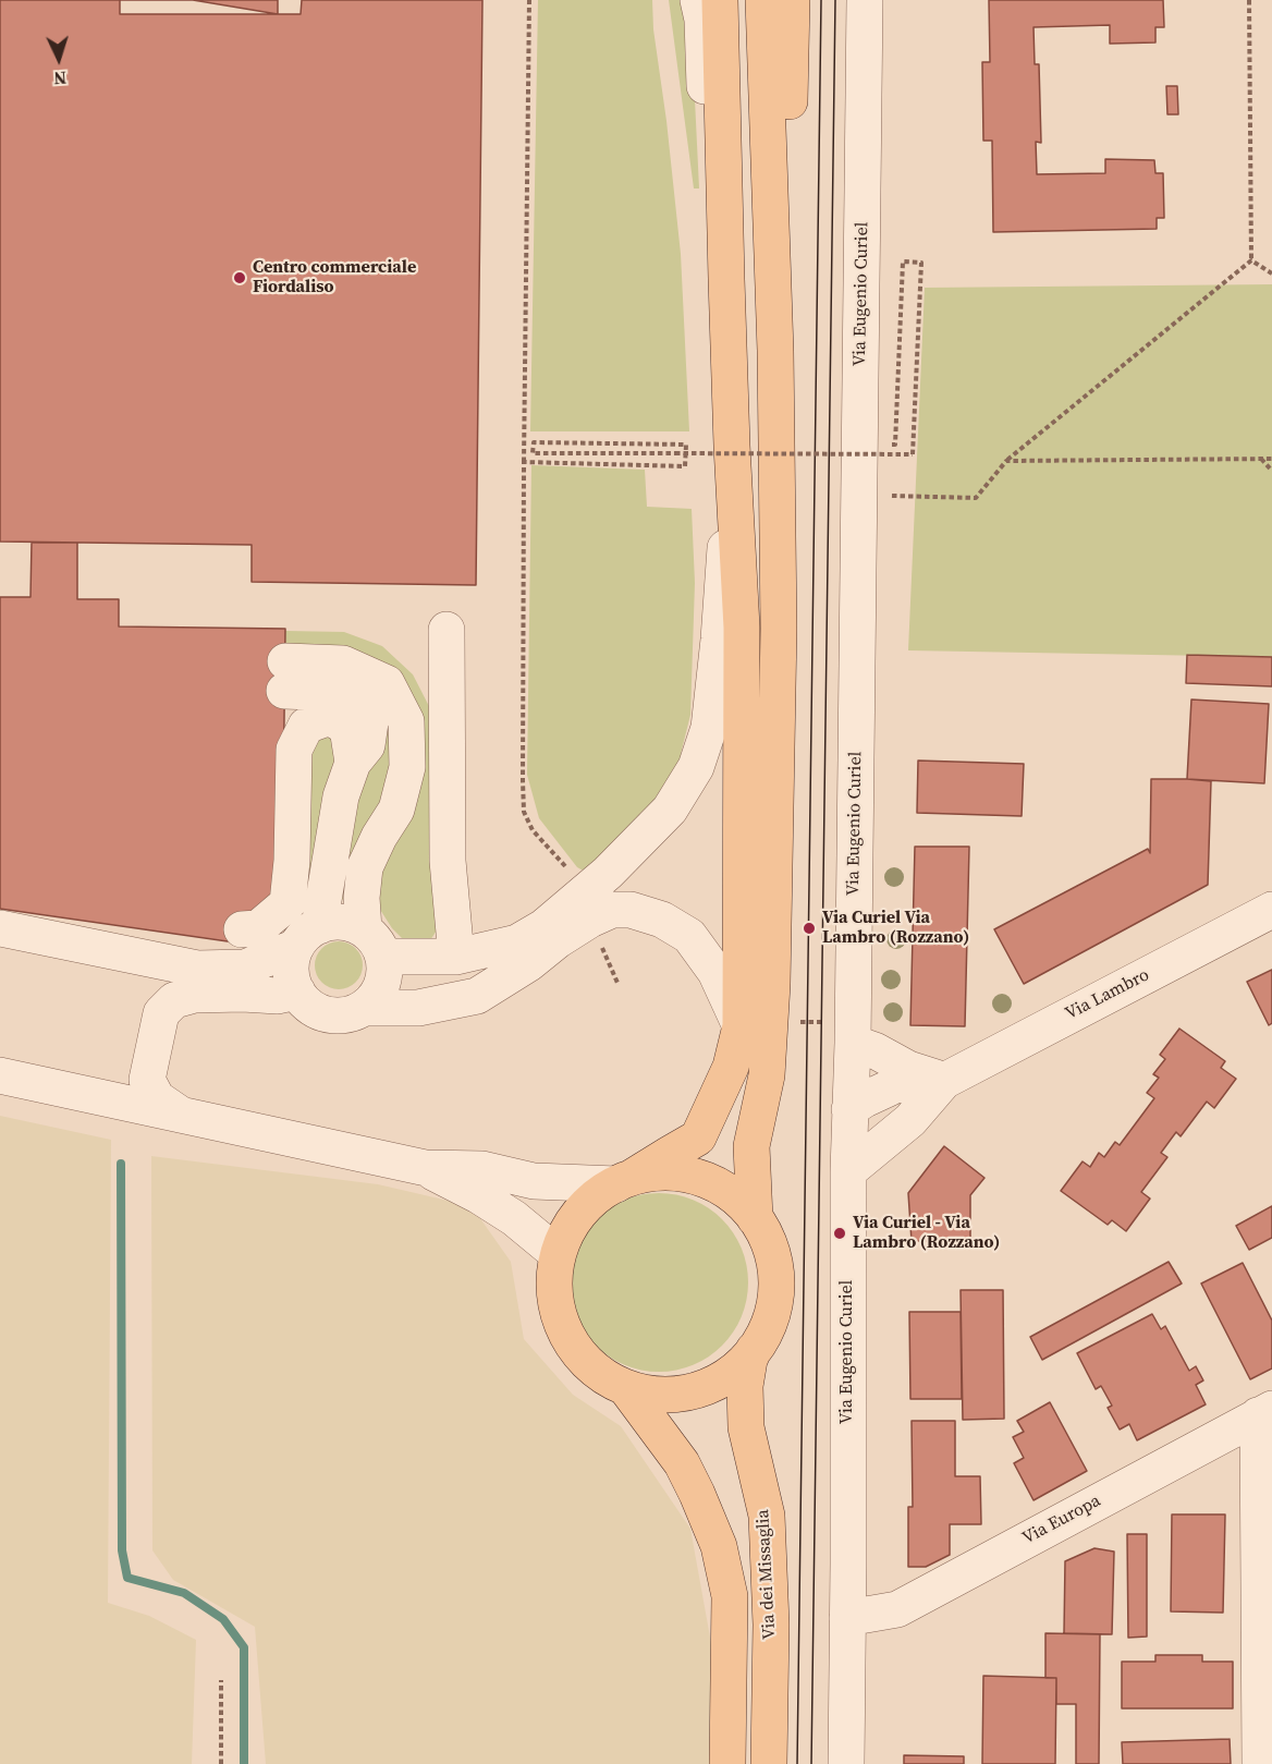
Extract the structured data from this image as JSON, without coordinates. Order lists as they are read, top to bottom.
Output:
{
  "streets": {
    "main road": ["Via dei Missaglia"],
    "street": ["Via Eugenio Curiel", "Via Lambro", "Via Europa"]
  },
  "crossings": [
    ["Via Eugenio Curiel", "Via Europa"]
  ],
  "places": ["Centro commerciale Fiordaliso", "Via Curiel Via Lambro (Rozzano)", "Via Curiel - Via Lambro (Rozzano)"],
  "north": "bottom"
}
